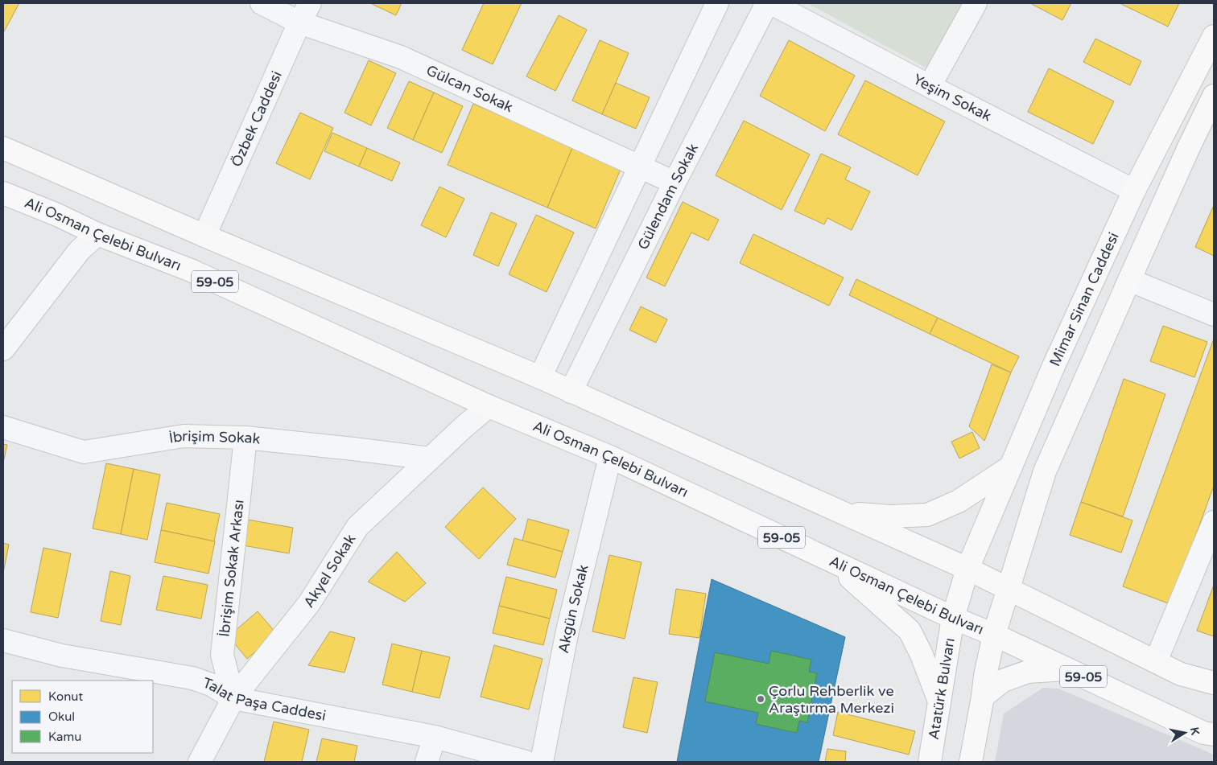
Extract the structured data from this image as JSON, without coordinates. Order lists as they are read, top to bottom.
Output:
{
  "streets": {
    "main road": [
      "Ali Osman Çelebi Bulvarı",
      "59-05",
      "Mimar Sinan Caddesi",
      "Atatürk Bulvarı"
    ],
    "street": [
      "Gülcan Sokak",
      "Yeşim Sokak",
      "Özbek Caddesi",
      "Gülendam Sokak",
      "İbrişim Sokak",
      "İbrişim Sokak Arkası",
      "Akyel Sokak",
      "Akgün Sokak",
      "Talat Paşa Caddesi"
    ]
  },
  "crossings": [
    ["Gülcan Sokak", "Özbek Caddesi"],
    ["Gülcan Sokak", "Gülendam Sokak"],
    ["Yeşim Sokak", "Mimar Sinan Caddesi"],
    ["Ali Osman Çelebi Bulvarı", "Akyel Sokak"],
    ["Ali Osman Çelebi Bulvarı", "Akgün Sokak"],
    ["Ali Osman Çelebi Bulvarı", "Atatürk Bulvarı"],
    ["Mimar Sinan Caddesi", "Atatürk Bulvarı"],
    ["İbrişim Sokak", "İbrişim Sokak Arkası"],
    ["İbrişim Sokak", "Akyel Sokak"],
    ["İbrişim Sokak Arkası", "Akyel Sokak"],
    ["İbrişim Sokak Arkası", "Talat Paşa Caddesi"],
    ["Akyel Sokak", "Talat Paşa Caddesi"]
  ],
  "places": ["Çorlu Rehberlik ve Araştırma Merkezi"],
  "legend": ["Konut", "Okul", "Kamu"],
  "north": "right"
}
